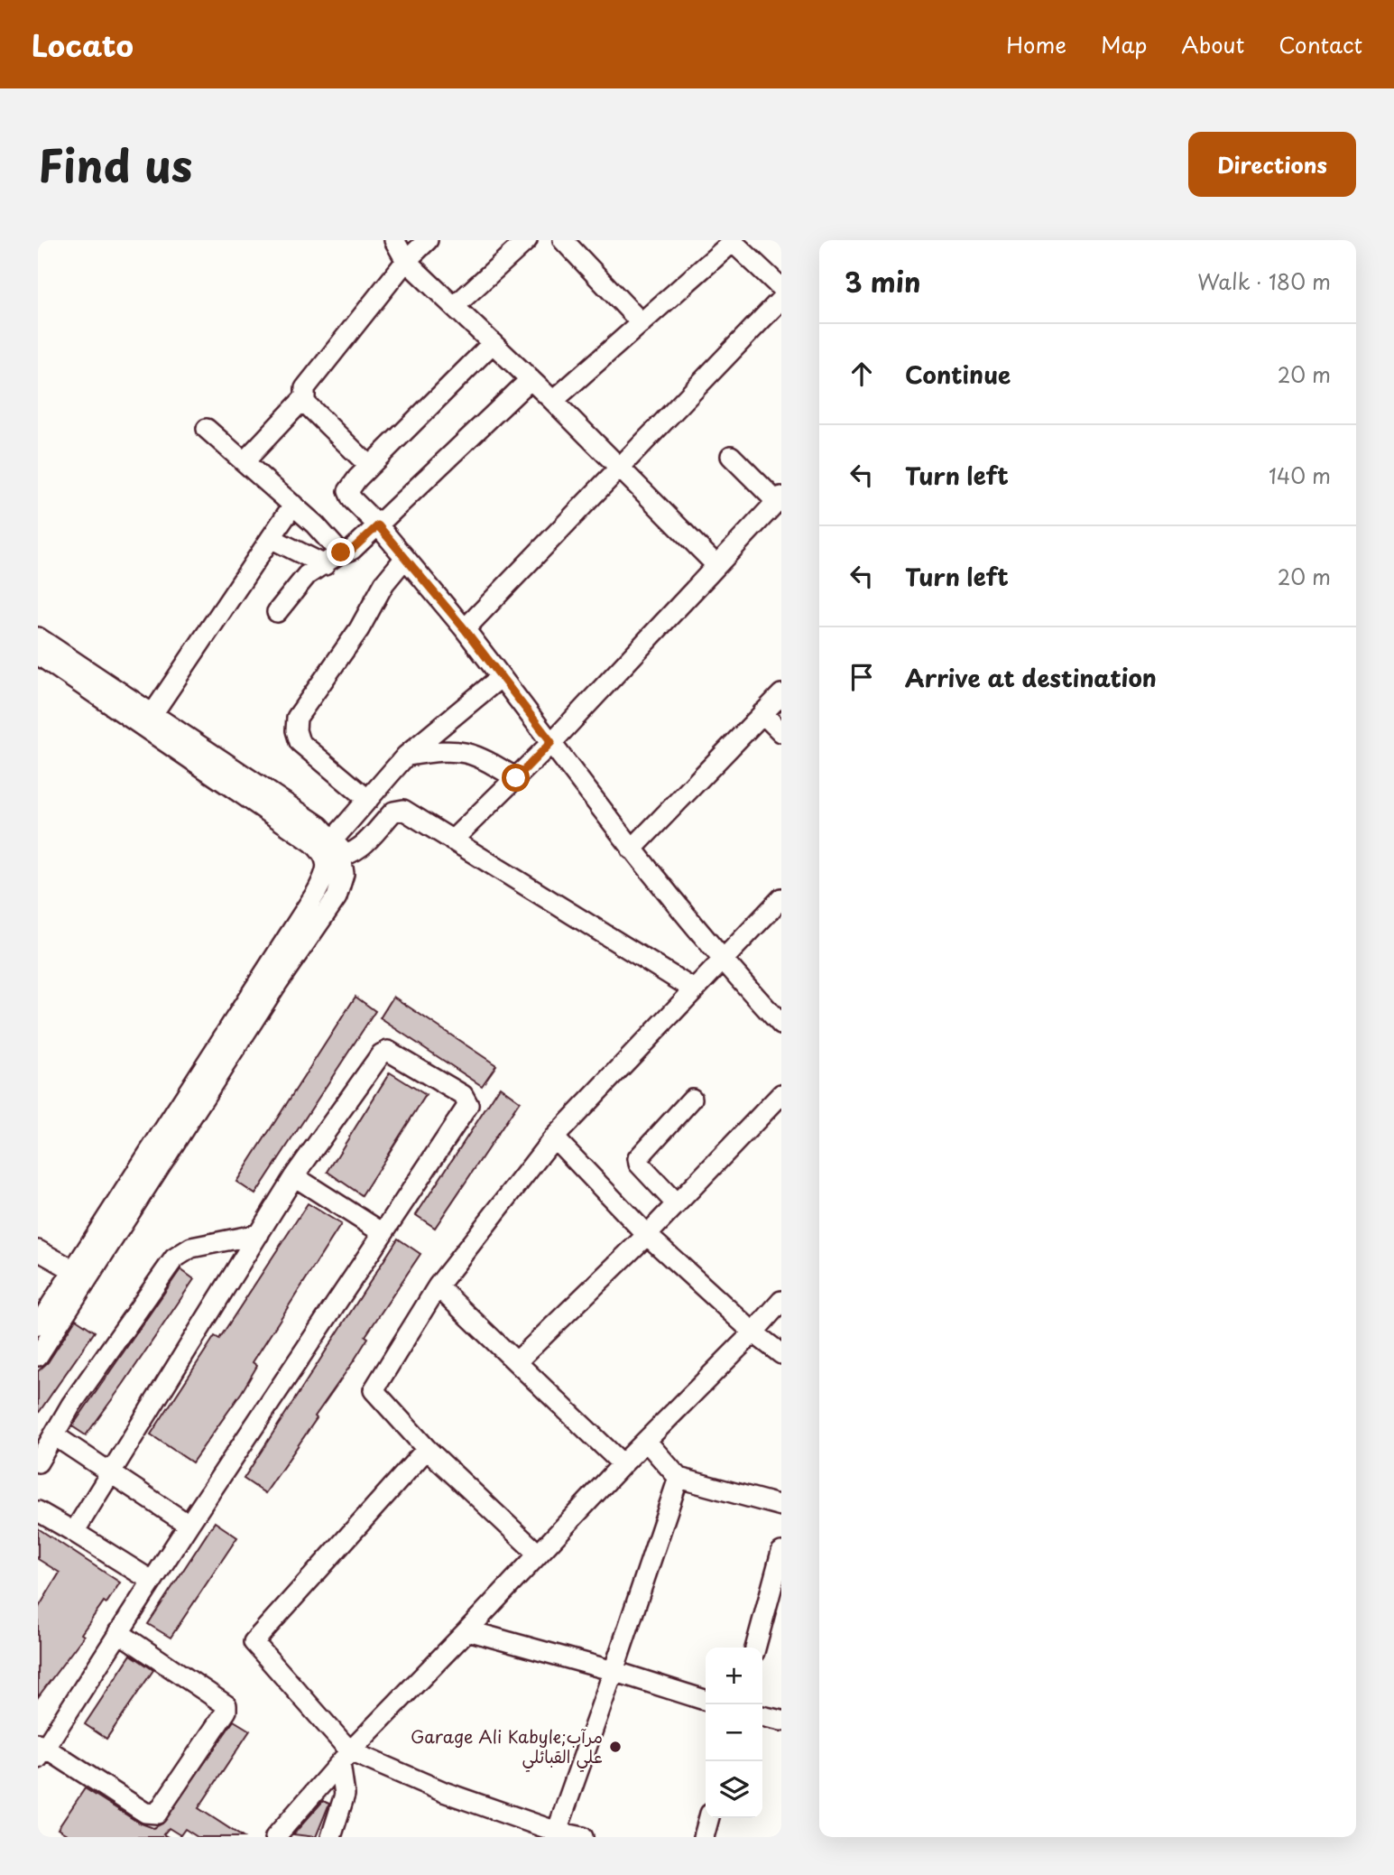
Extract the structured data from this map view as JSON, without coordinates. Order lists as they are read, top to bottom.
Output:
{
  "places": ["Garage Ali Kabyle;مرآب علي القبائلي"],
  "page": {
    "header": "Locato",
    "nav": [
      "Home",
      "Map",
      "About",
      "Contact"
    ],
    "title": "Find us",
    "buttons": "Directions",
    "heading": ["3 min", "Walk · 180 m"],
    "list": [
      ["Continue", "20 m"],
      ["Turn left", "140 m"],
      ["Turn left", "20 m"],
      "Arrive at destination"
    ],
    "map_buttons": ["+", "−"]
  }
}
